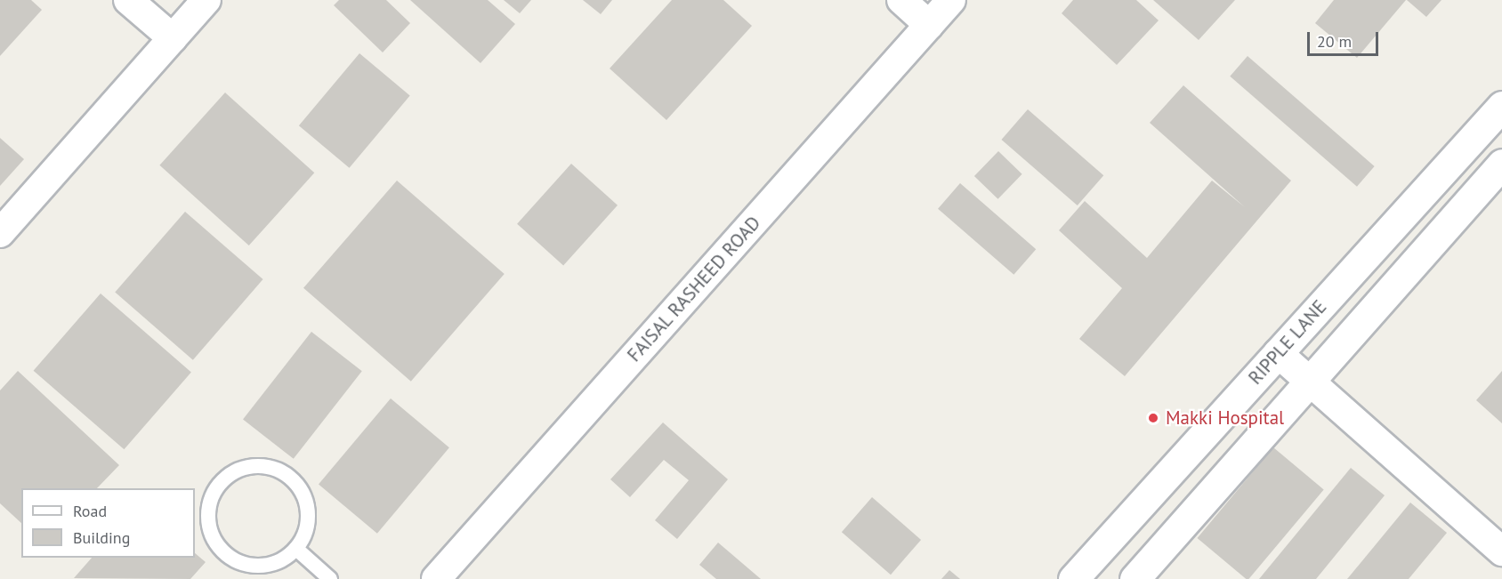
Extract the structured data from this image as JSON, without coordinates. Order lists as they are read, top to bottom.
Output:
{
  "streets": {
    "street": ["FAISAL RASHEED ROAD", "RIPPLE LANE"]
  },
  "places": ["Makki Hospital"],
  "legend": ["Road", "Building"],
  "scale_bar": "20 m"
}
